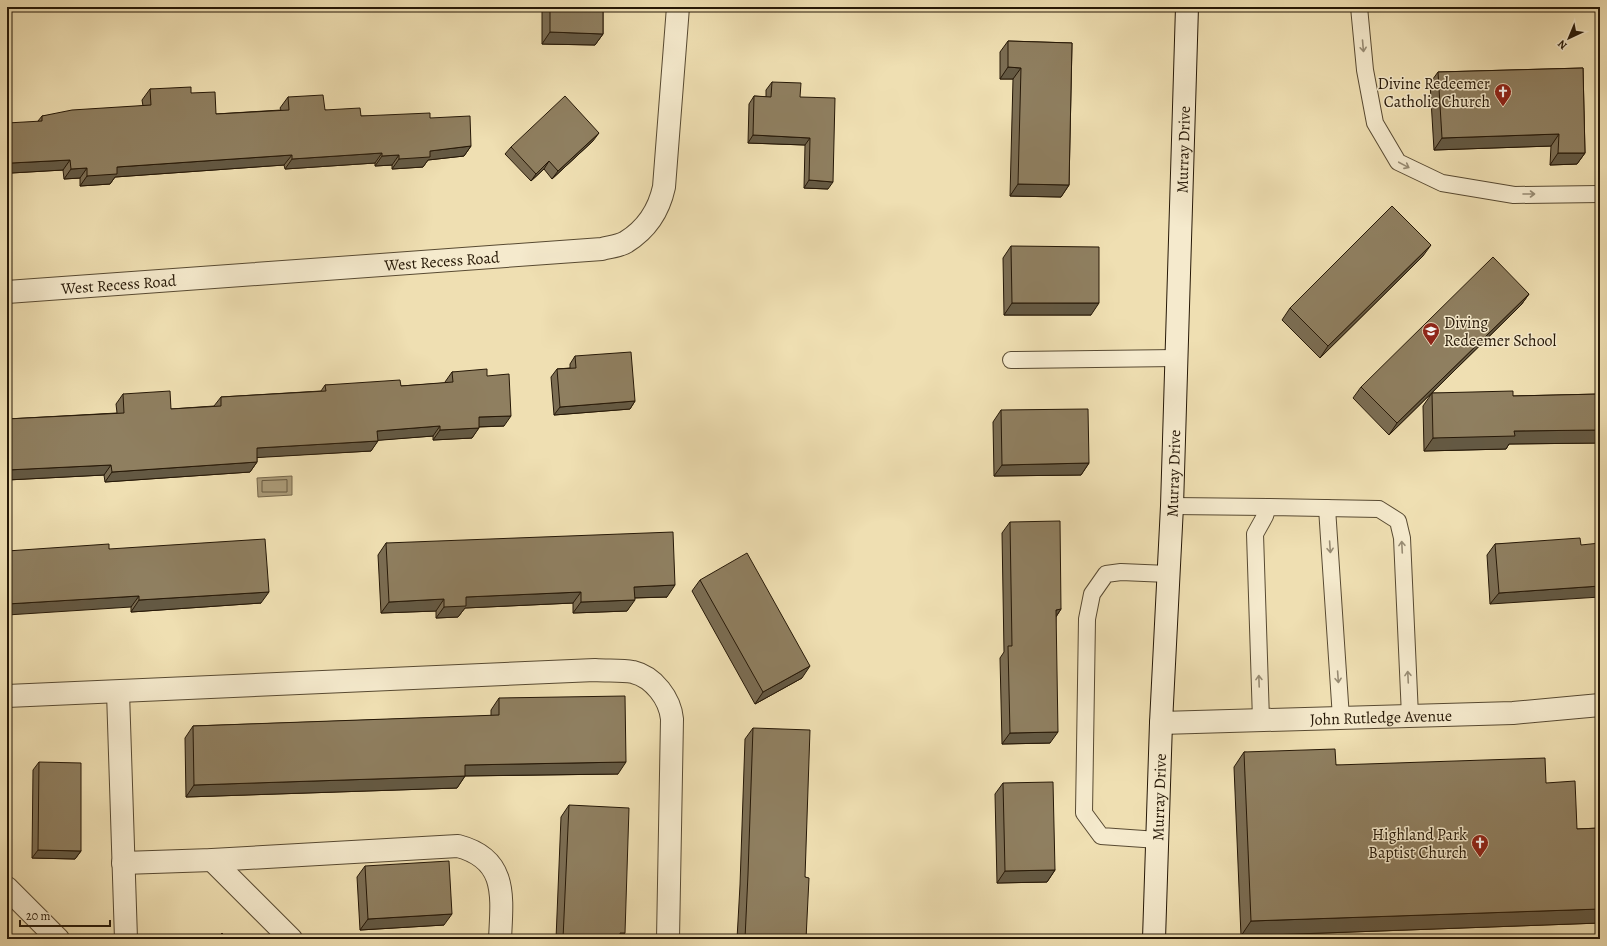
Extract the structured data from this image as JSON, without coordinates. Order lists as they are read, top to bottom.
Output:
{
  "streets": {
    "street": ["Murray Drive", "West Recess Road", "John Rutledge Avenue"]
  },
  "crossings": [
    ["Murray Drive", "John Rutledge Avenue"]
  ],
  "places": {
    "church": ["Divine Redeemer Catholic Church", "Highland Park Baptist Church"],
    "school or university": ["Diving Redeemer School"]
  },
  "scale_bar": "20 m",
  "north": "bottom left"
}
